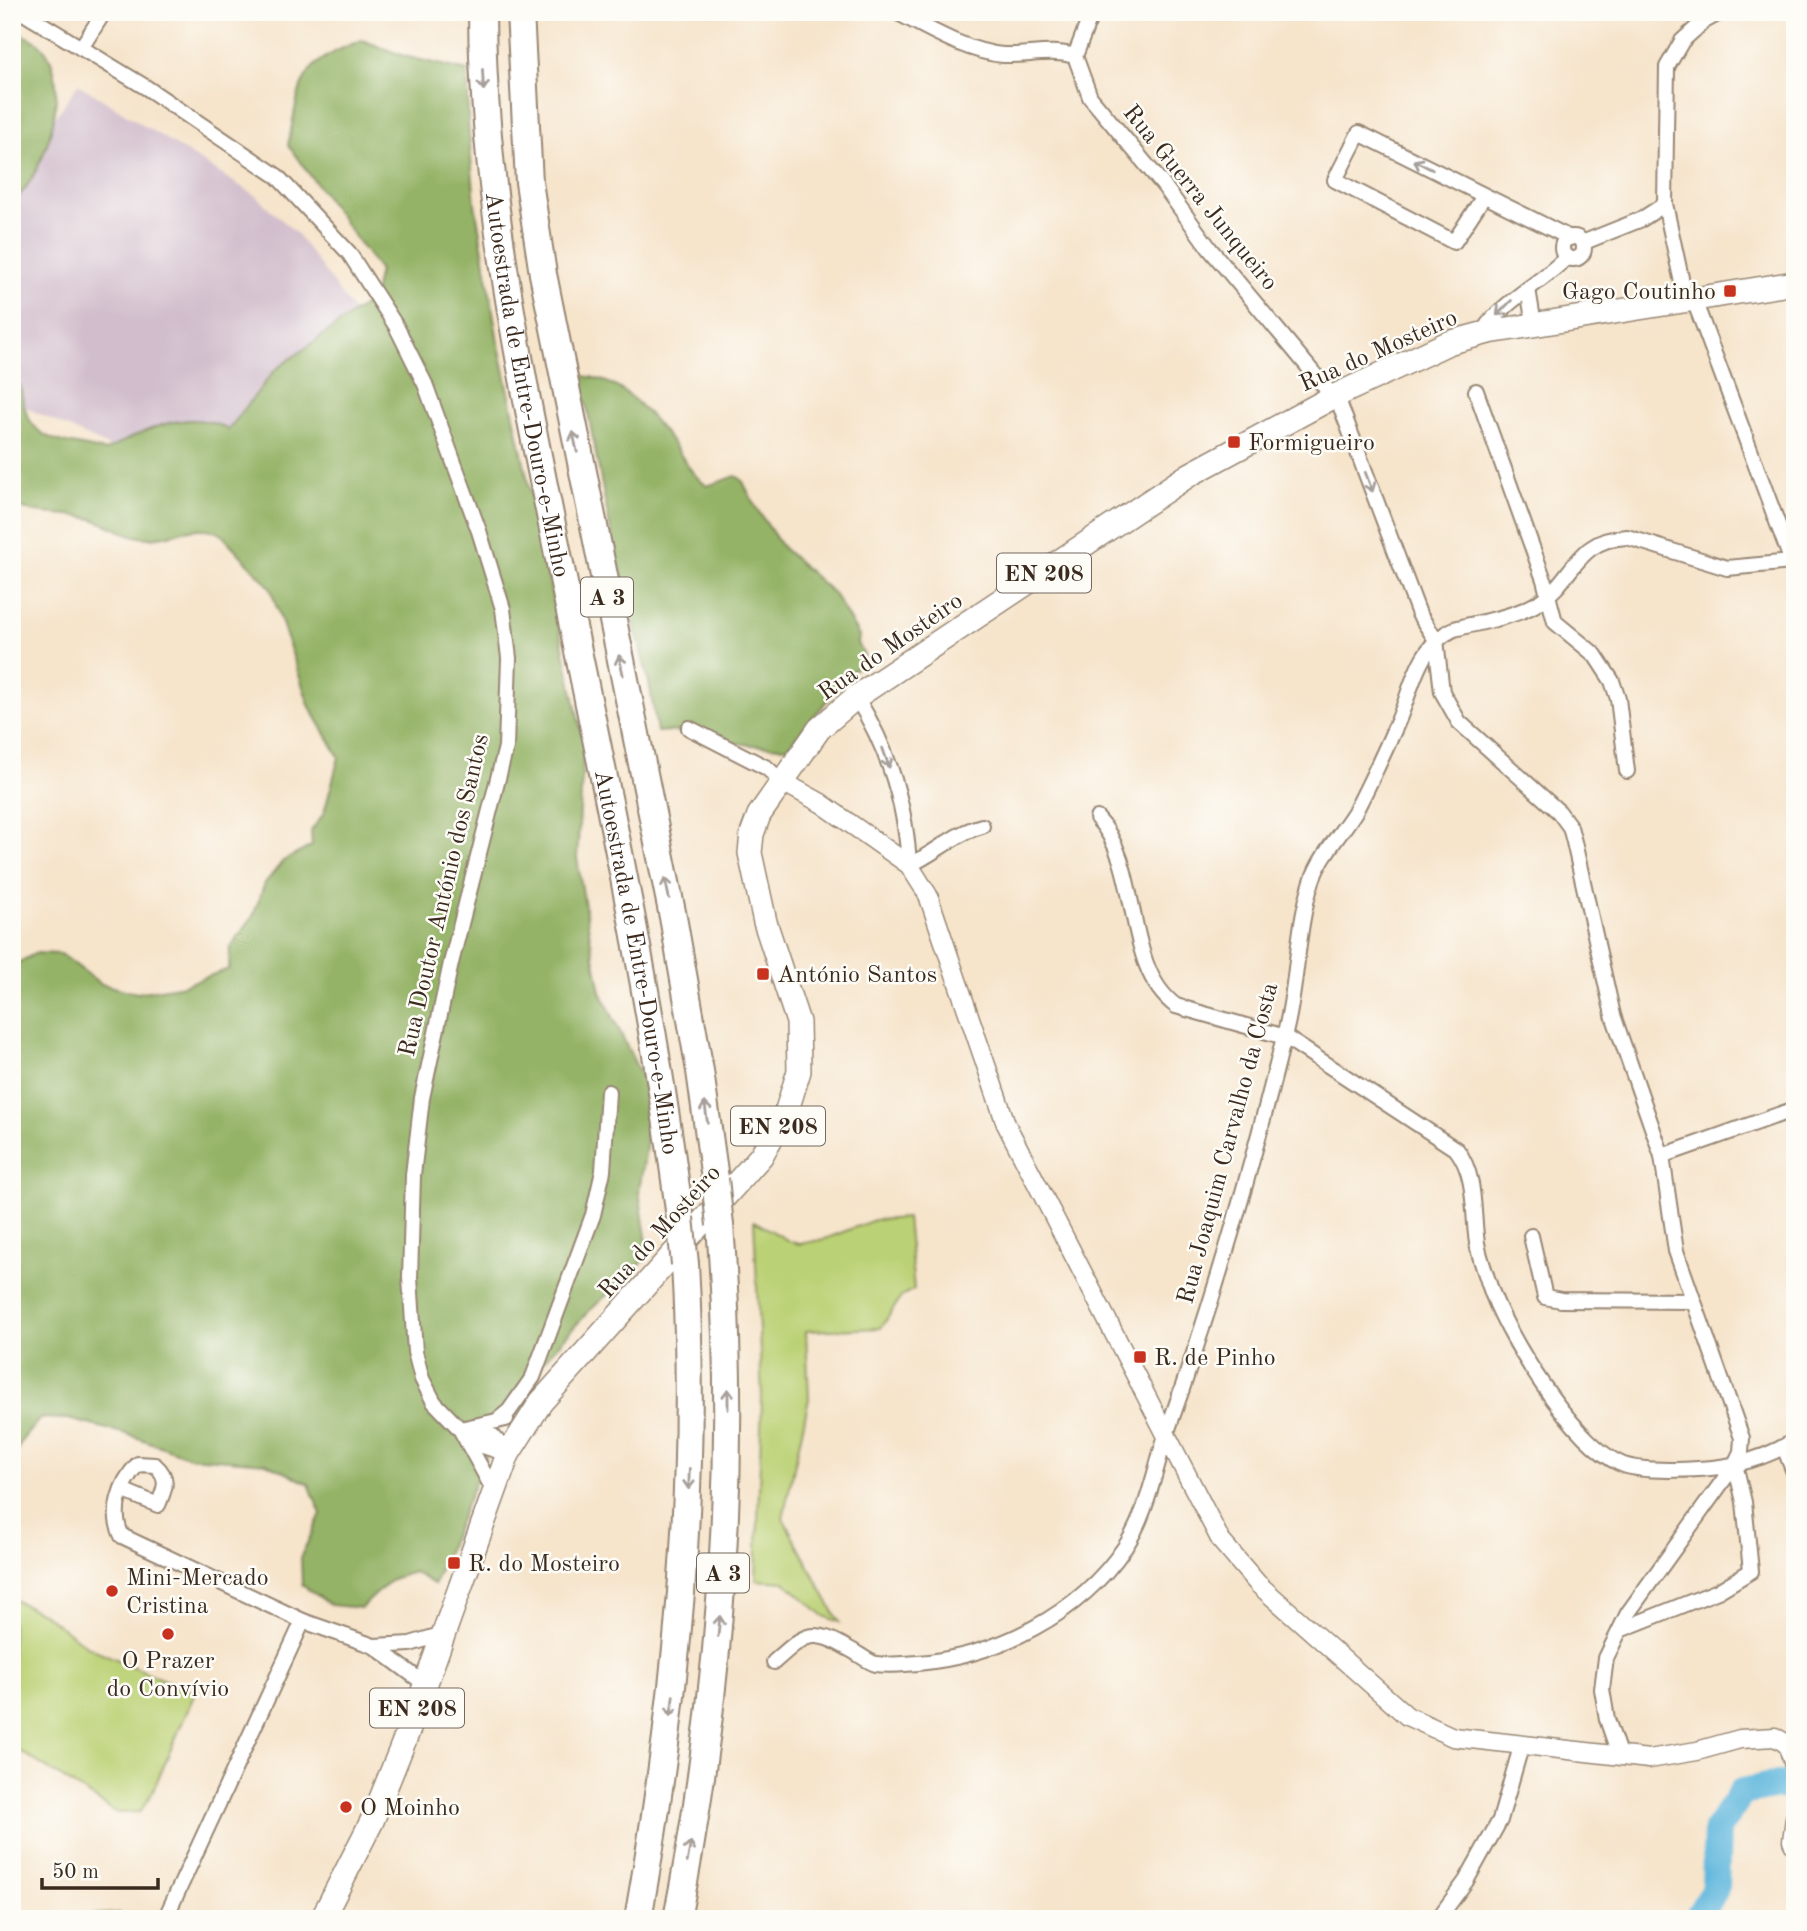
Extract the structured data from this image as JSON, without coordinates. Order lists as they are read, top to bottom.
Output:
{
  "streets": {
    "highway": ["Autoestrada de Entre-Douro-e-Minho", "A 3"],
    "main road": ["Rua do Mosteiro", "EN 208"],
    "street": ["Rua Guerra Junqueiro", "Rua Doutor António dos Santos", "Rua Joaquim Carvalho da Costa"]
  },
  "crossings": [
    ["Rua Guerra Junqueiro", "Rua do Mosteiro"],
    ["Rua Guerra Junqueiro", "Rua Joaquim Carvalho da Costa"],
    ["Rua do Mosteiro", "EN 208"],
    ["Rua do Mosteiro", "Rua Doutor António dos Santos"]
  ],
  "one_way": ["Rua Guerra Junqueiro"],
  "places": {
    "transit": [
      "Gago Coutinho",
      "Formigueiro",
      "António Santos",
      "R. de Pinho",
      "R. do Mosteiro"
    ],
    "other": ["Mini-Mercado Cristina", "O Prazer do Convívio", "O Moinho"]
  },
  "scale_bar": "50 m"
}
